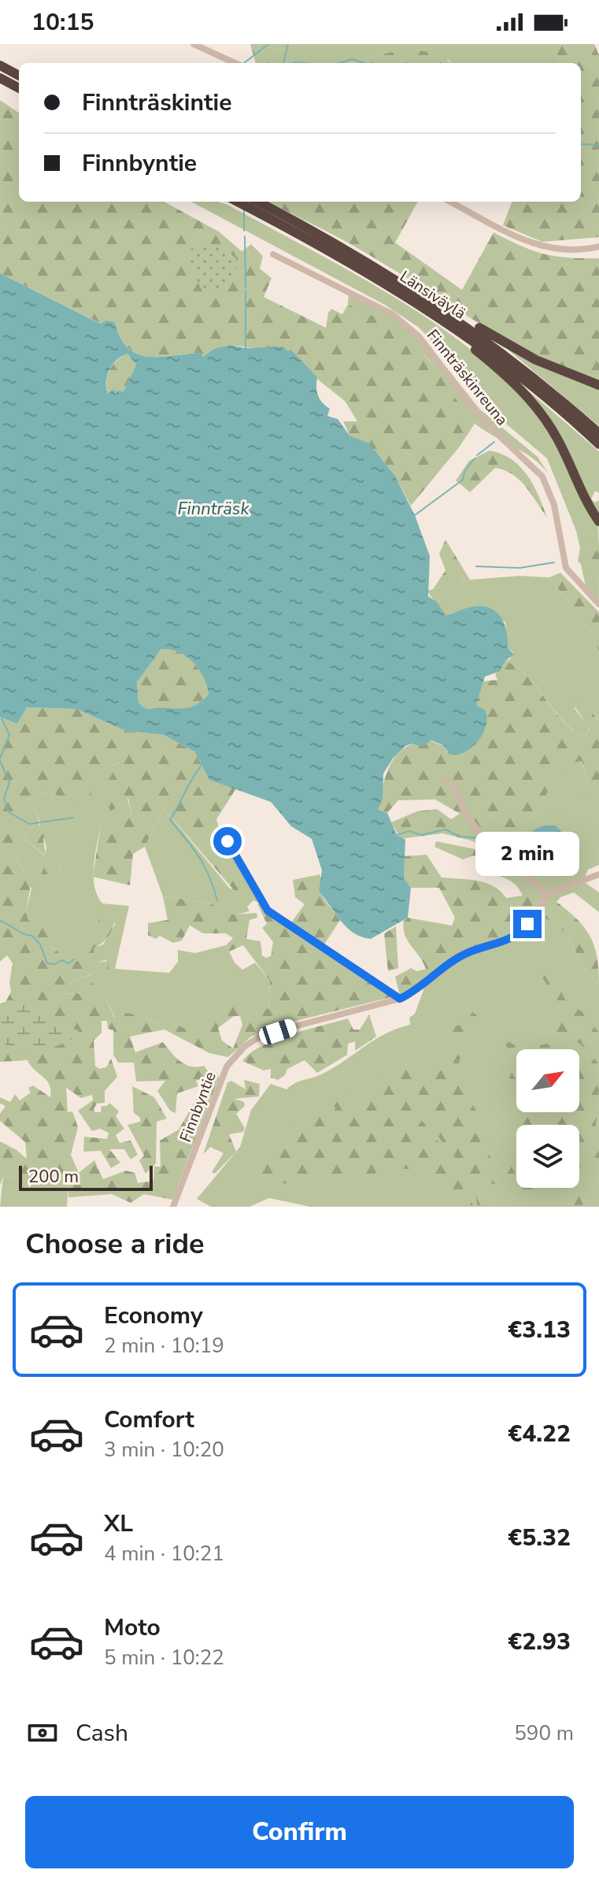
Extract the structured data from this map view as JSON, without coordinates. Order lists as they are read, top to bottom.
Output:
{
  "streets": {
    "highway": ["Länsiväylä"],
    "street": ["Finnträskinreuna", "Finnbyntie"]
  },
  "water": ["Finnträsk"],
  "scale_bar": "200 m",
  "north": "top right",
  "page": {
    "status": "10:15",
    "banner": ["Finnträskintie", "Finnbyntie"],
    "bubble": "2 min",
    "scale": "200 m",
    "heading": "Choose a ride",
    "list": [
      {
        "name": "Economy",
        "note": "2 min · 10:19",
        "value": "€3.13"
      },
      {
        "name": "Comfort",
        "note": "3 min · 10:20",
        "value": "€4.22"
      },
      {
        "name": "XL",
        "note": "4 min · 10:21",
        "value": "€5.32"
      },
      {
        "name": "Moto",
        "note": "5 min · 10:22",
        "value": "€2.93"
      }
    ],
    "pay": ["Cash", "590 m"],
    "buttons": "Confirm"
  }
}
